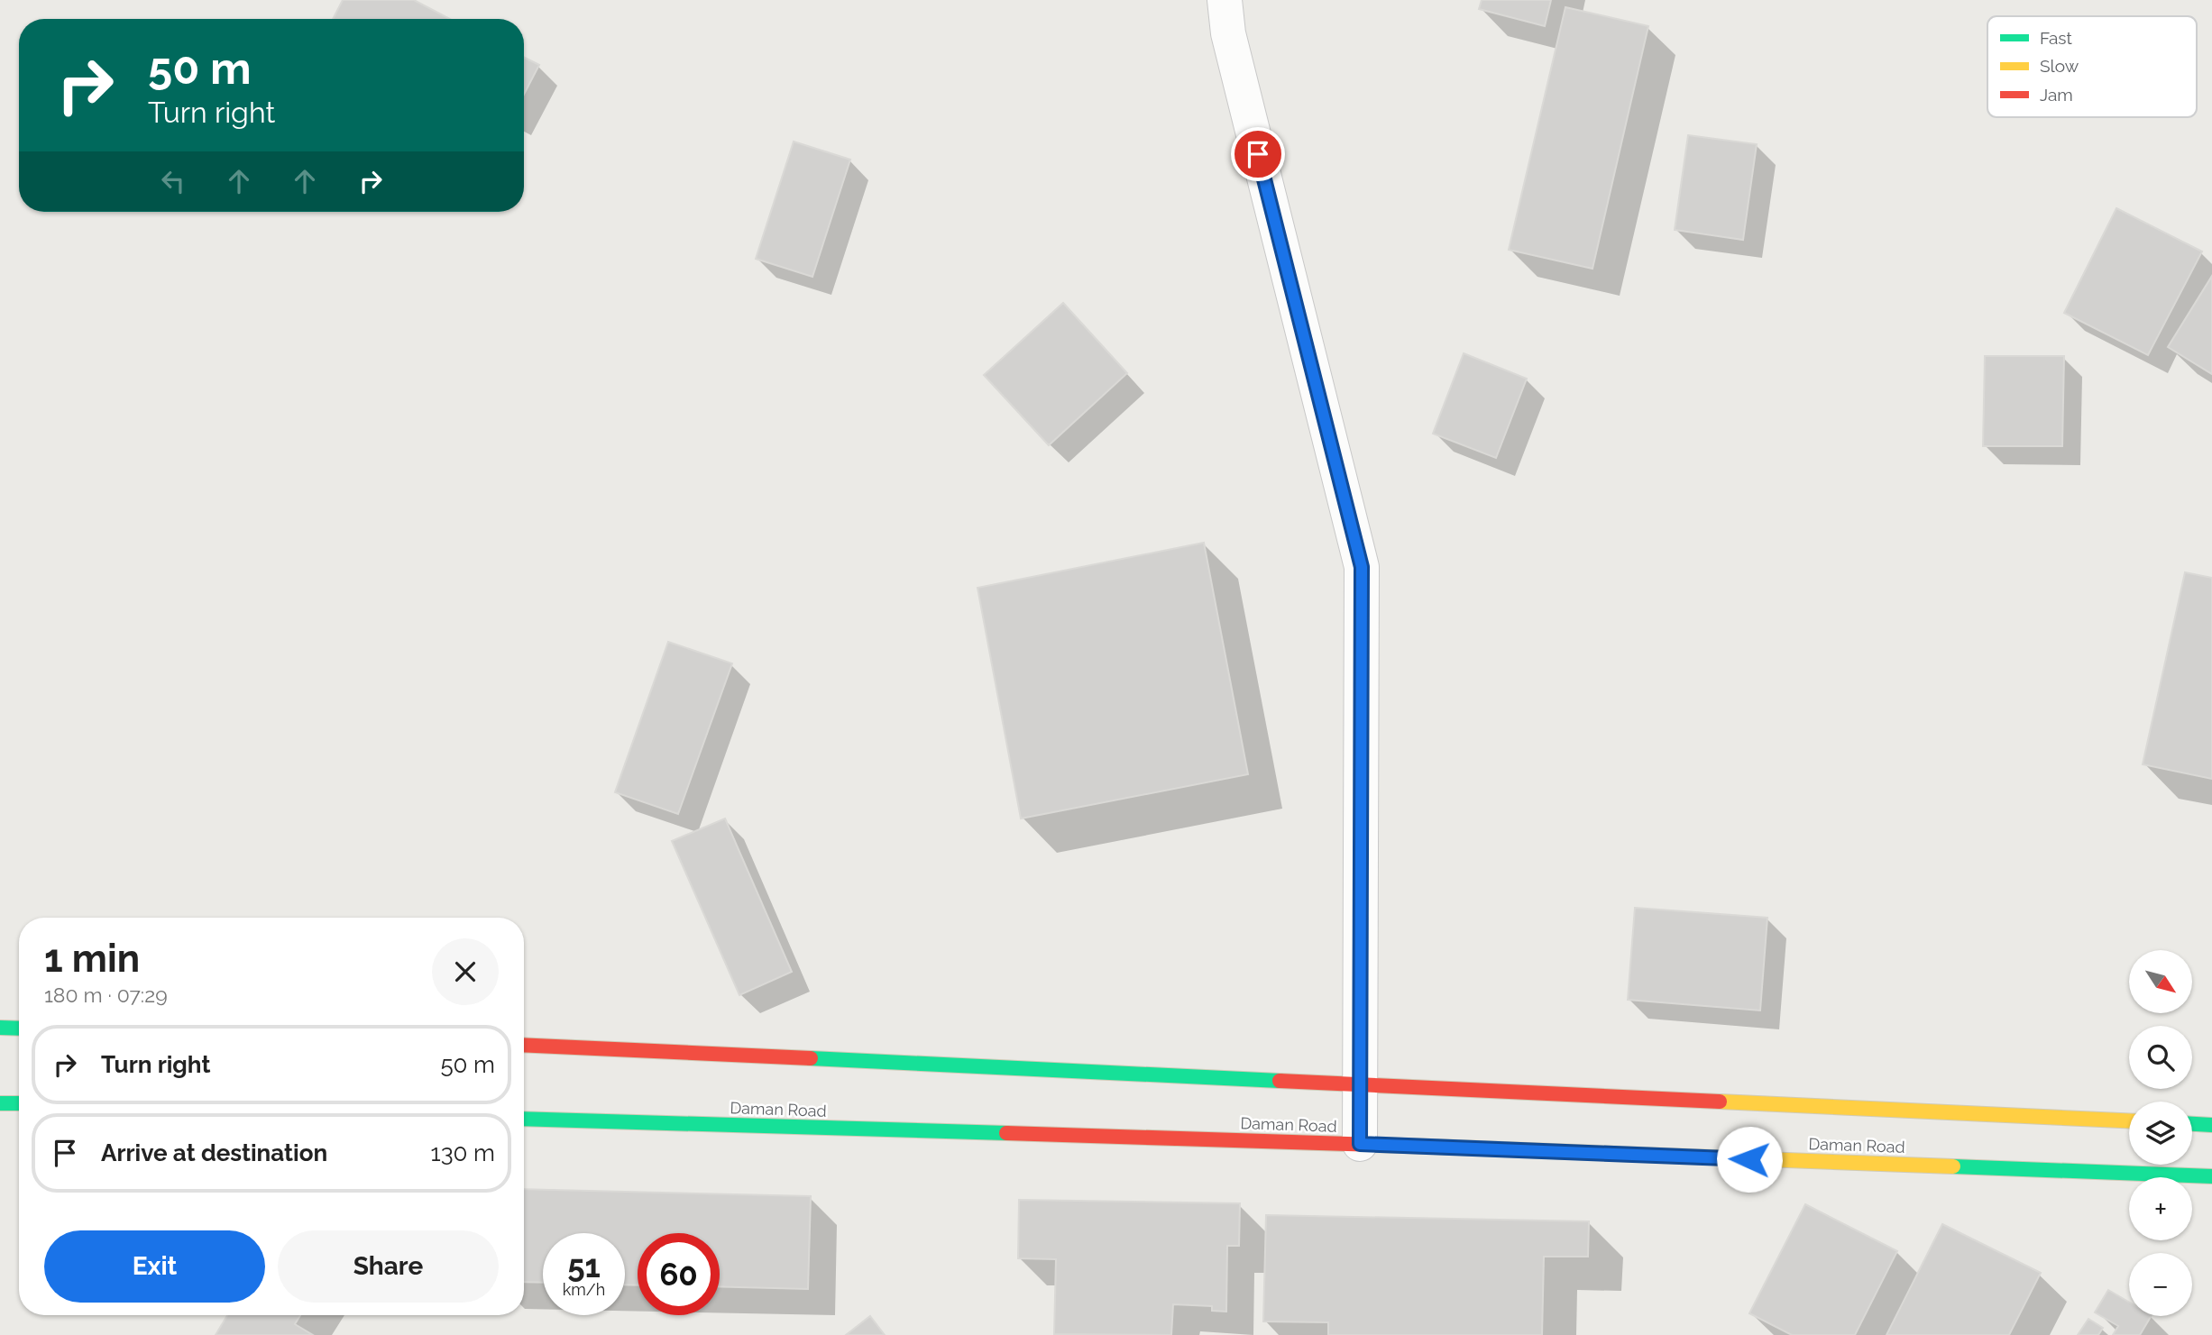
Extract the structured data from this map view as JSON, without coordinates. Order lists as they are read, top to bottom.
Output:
{
  "streets": {
    "main road": ["Daman Road"]
  },
  "legend": ["Fast", "Slow", "Jam"],
  "north": "bottom right",
  "page": {
    "turn": ["50 m", "Turn right"],
    "heading": ["1 min", "180 m · 07:29"],
    "map_buttons": ["+", "−"],
    "list": [
      {
        "name": "Turn right",
        "value": "50 m"
      },
      {
        "name": "Arrive at destination",
        "value": "130 m"
      }
    ],
    "buttons": ["Exit", "Share"],
    "speed": "51 km/h",
    "limit": "60"
  }
}
